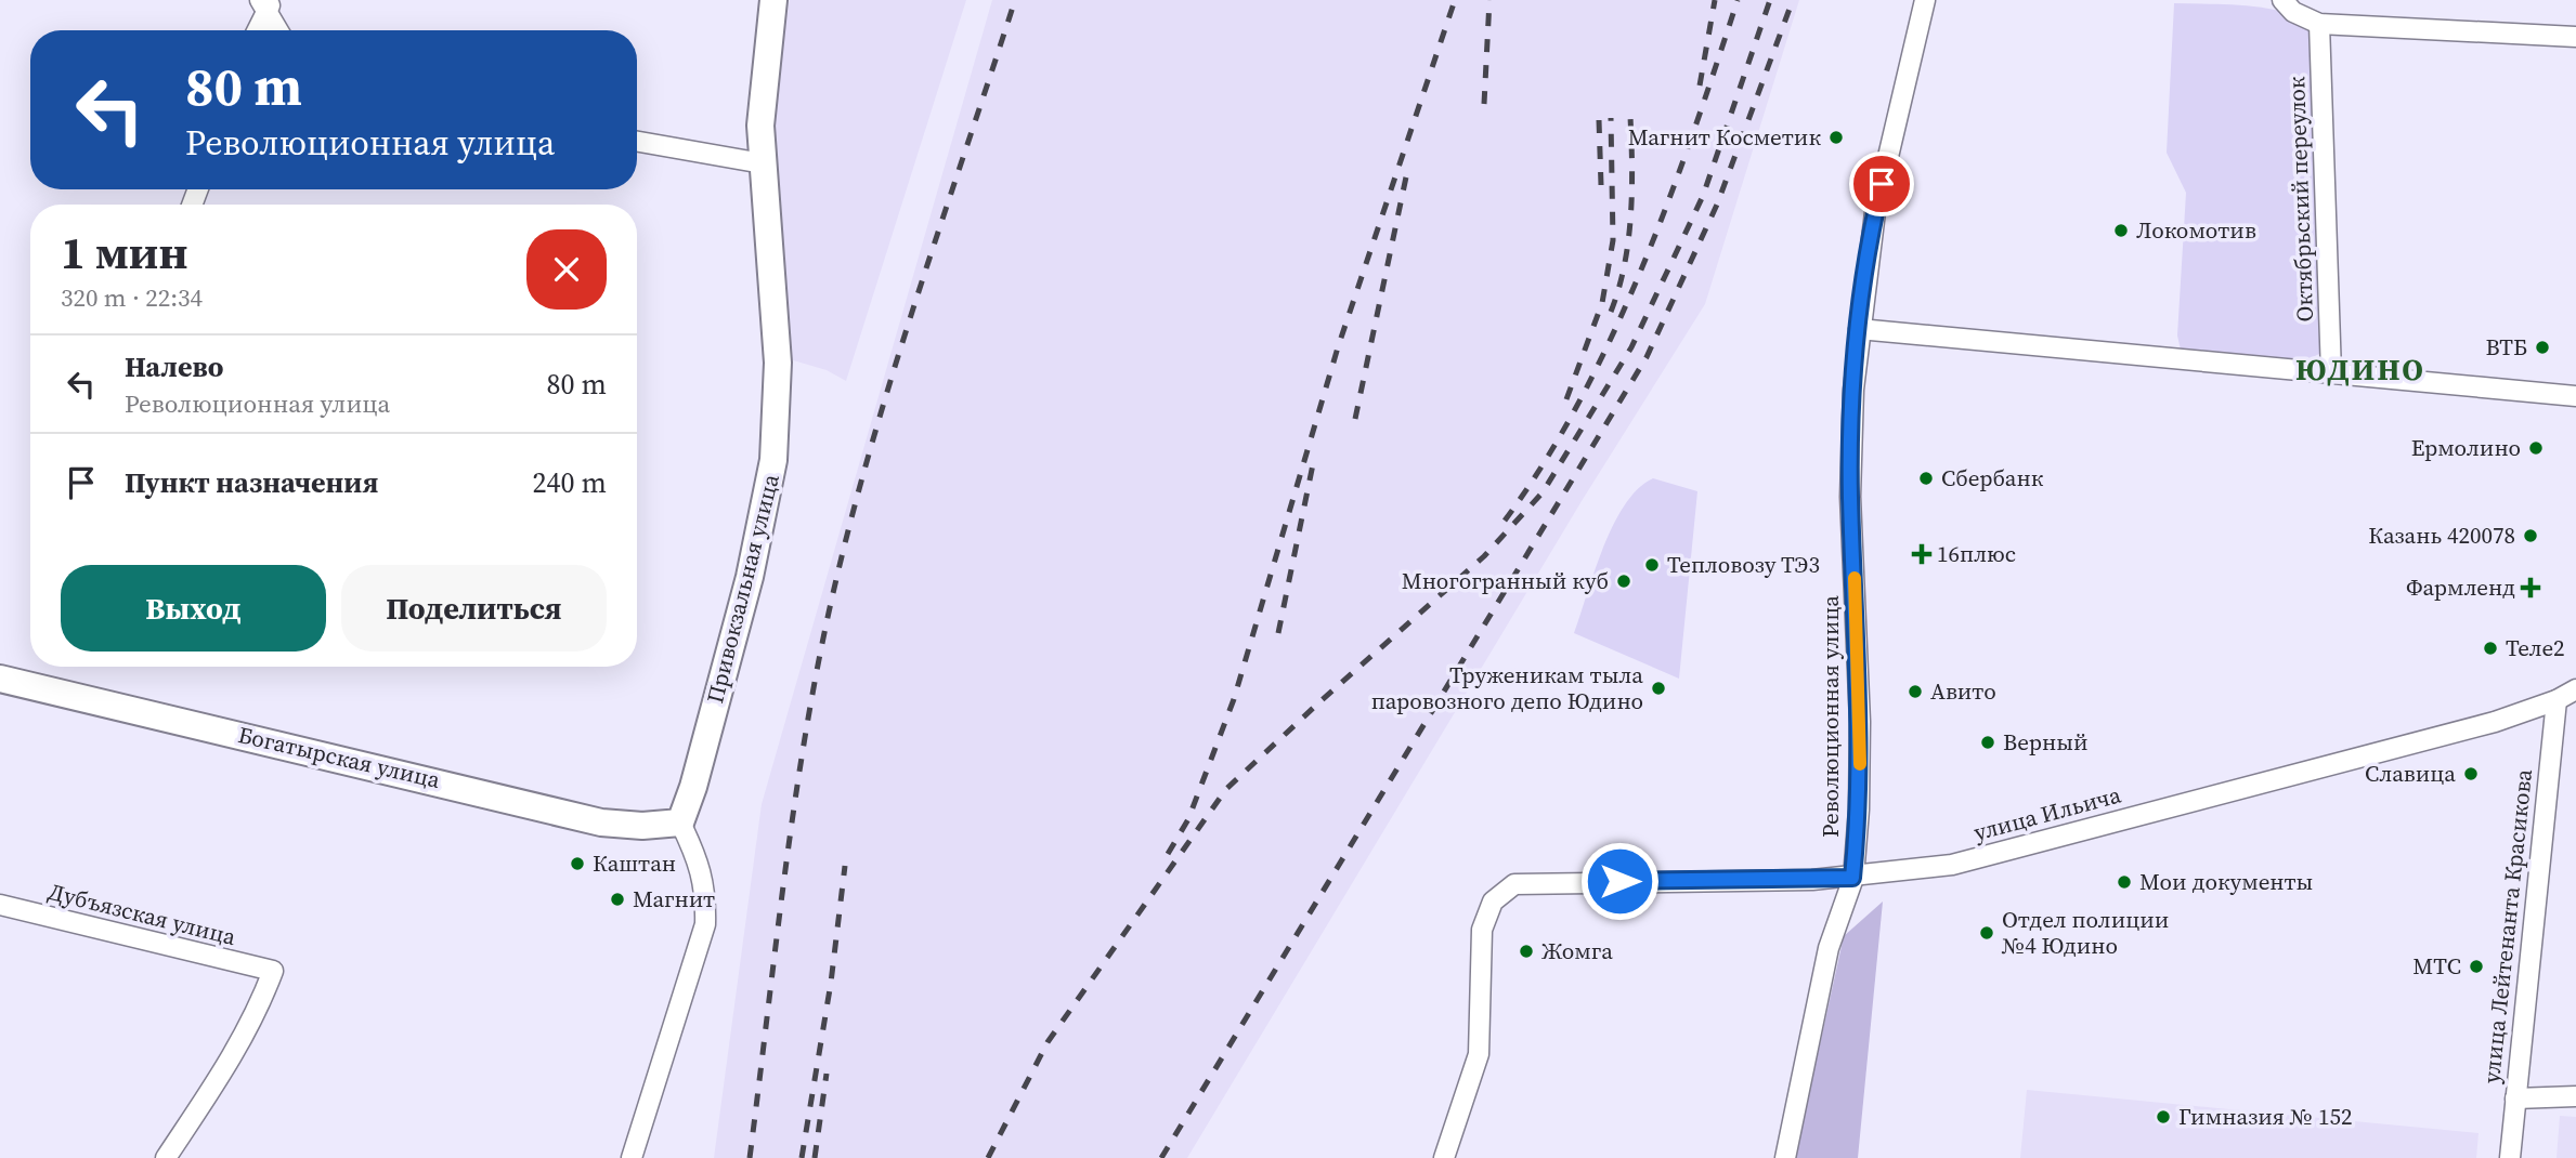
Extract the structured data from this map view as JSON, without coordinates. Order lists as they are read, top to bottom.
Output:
{
  "streets": {
    "main road": ["Привокзальная улица", "Богатырская улица"],
    "street": [
      "Октябрьский переулок",
      "Революционная улица",
      "улица Ильича",
      "Дубъязская улица",
      "улица Лейтенанта Красикова"
    ]
  },
  "crossings": [
    ["Привокзальная улица", "Богатырская улица"],
    ["Революционная улица", "улица Ильича"],
    ["улица Ильича", "улица Лейтенанта Красикова"]
  ],
  "districts": ["ЮДИНО"],
  "places": {
    "other": [
      "Магнит Косметик",
      "Локомотив",
      "ВТБ",
      "Ермолино",
      "Сбербанк",
      "Казань 420078",
      "Тепловозу ТЭ3",
      "Многогранный куб",
      "Теле2",
      "Труженикам тыла паровозного депо Юдино",
      "Авито",
      "Верный",
      "Славица",
      "Каштан",
      "Мои документы",
      "Магнит",
      "Отдел полиции №4 Юдино",
      "Жомга",
      "МТС",
      "Гимназия № 152"
    ],
    "health": ["16плюс", "Фармленд"]
  },
  "page": {
    "turn": ["80 m", "Революционная улица"],
    "heading": ["1 мин", "320 m · 22:34"],
    "list": [
      {
        "name": "Налево",
        "note": "Революционная улица",
        "value": "80 m"
      },
      {
        "name": "Пункт назначения",
        "value": "240 m"
      }
    ],
    "buttons": ["Выход", "Поделиться"]
  }
}
